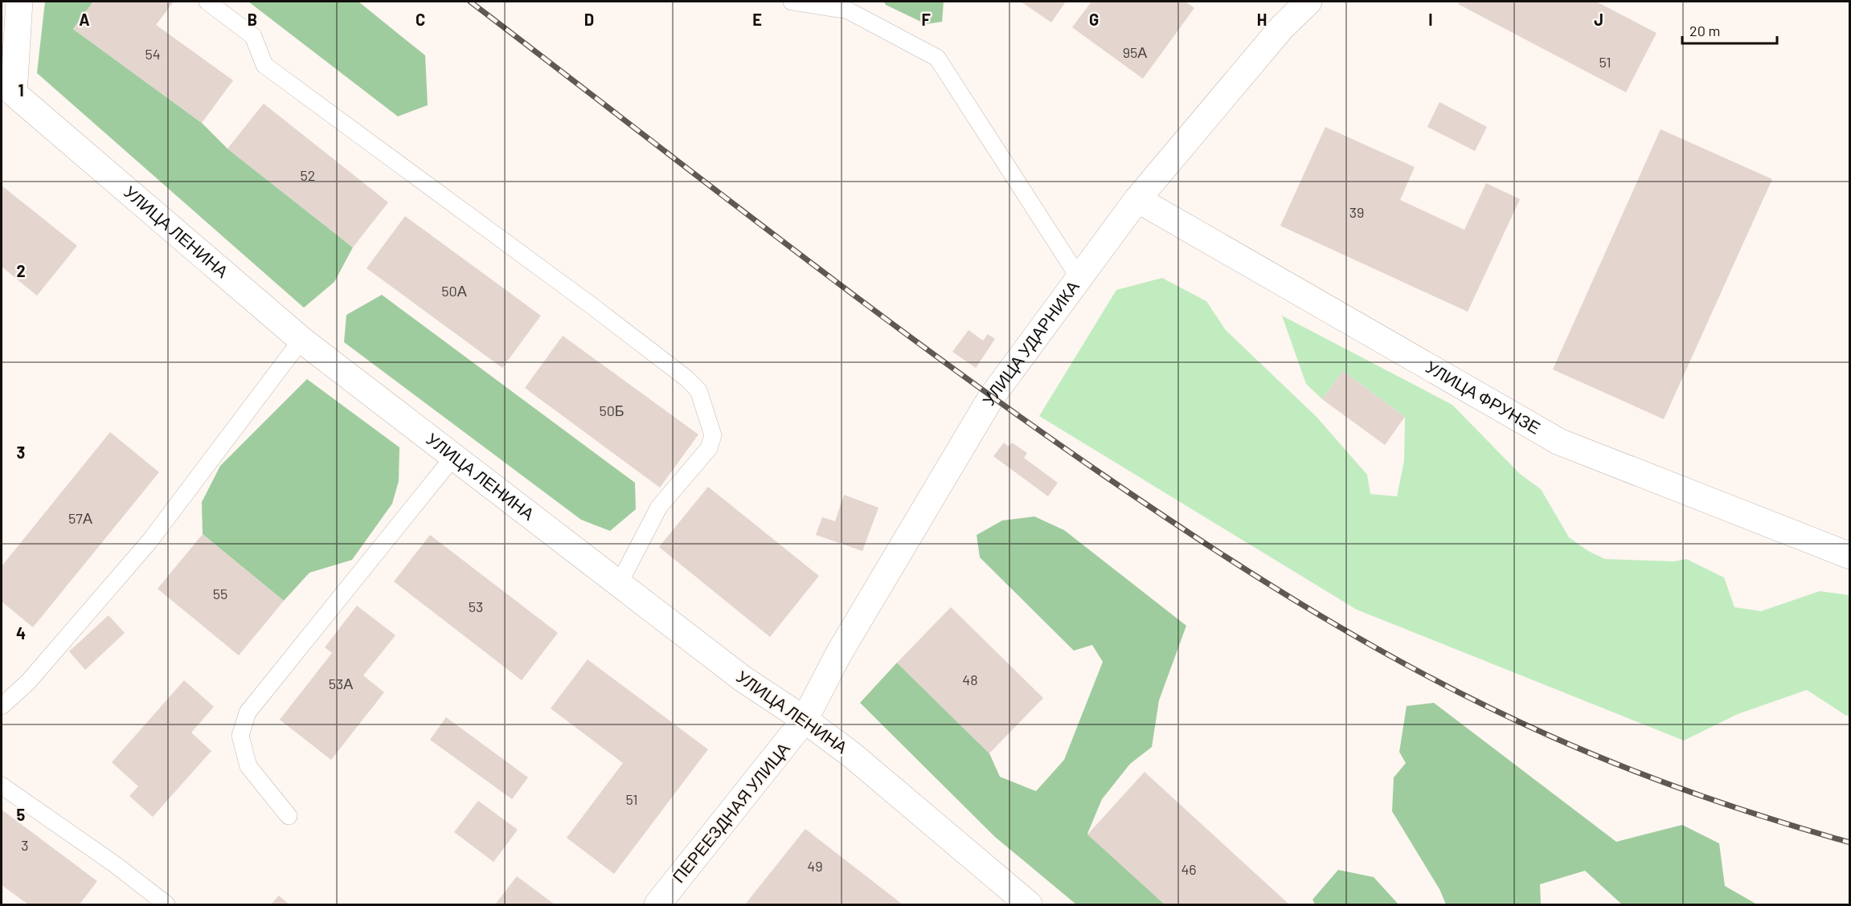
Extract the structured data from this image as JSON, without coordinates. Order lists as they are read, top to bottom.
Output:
{
  "streets": {
    "street": [
      "УЛИЦА ЛЕНИНА",
      "УЛИЦА УДАРНИКА",
      "УЛИЦА ФРУНЗЕ",
      "ПЕРЕЕЗДНАЯ УЛИЦА"
    ]
  },
  "crossings": [
    ["УЛИЦА ЛЕНИНА", "УЛИЦА УДАРНИКА"],
    ["УЛИЦА ЛЕНИНА", "ПЕРЕЕЗДНАЯ УЛИЦА"],
    ["УЛИЦА УДАРНИКА", "УЛИЦА ФРУНЗЕ"],
    ["УЛИЦА УДАРНИКА", "ПЕРЕЕЗДНАЯ УЛИЦА"]
  ],
  "house_numbers": [
    "95А",
    "54",
    "51",
    "52",
    "39",
    "50А",
    "50Б",
    "57А",
    "55",
    "53",
    "48",
    "53А",
    "51",
    "3",
    "49",
    "46"
  ],
  "scale_bar": "20 m",
  "grid": {
    "columns": [
      "A",
      "B",
      "C",
      "D",
      "E",
      "F",
      "G",
      "H",
      "I",
      "J"
    ],
    "rows": [
      "1",
      "2",
      "3",
      "4",
      "5"
    ]
  }
}
